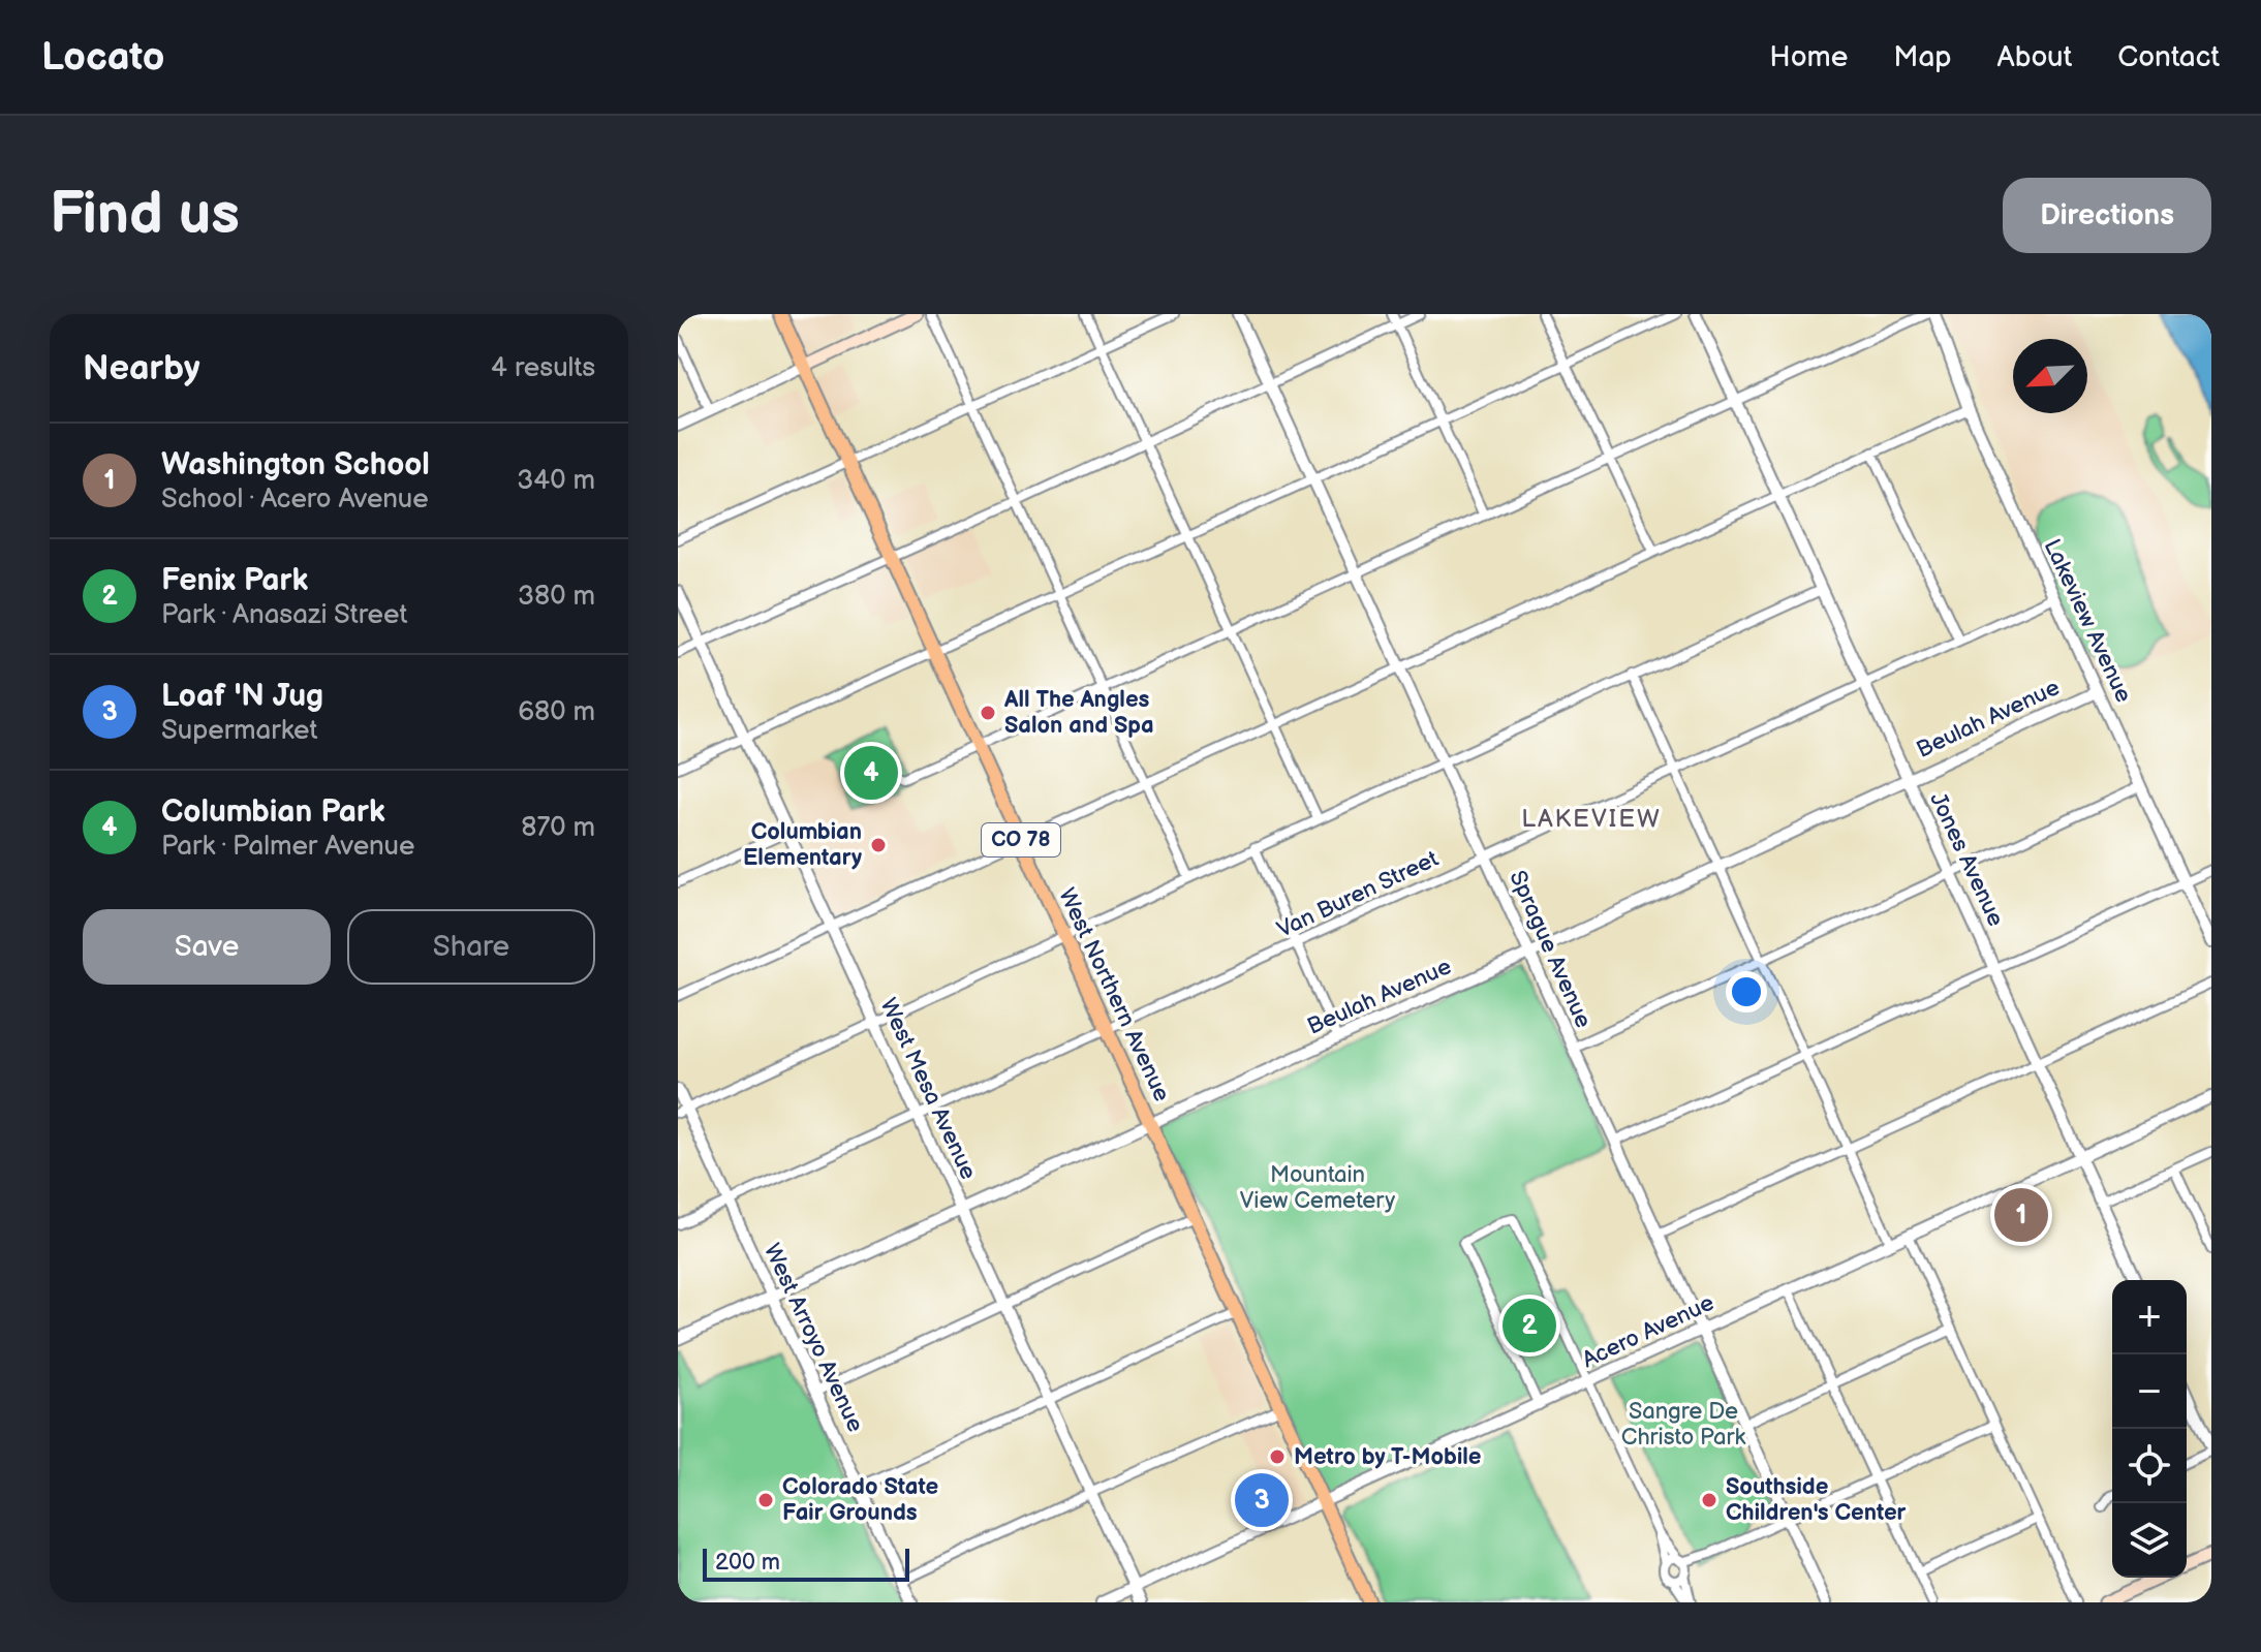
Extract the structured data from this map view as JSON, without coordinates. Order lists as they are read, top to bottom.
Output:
{
  "streets": {
    "main road": ["CO 78", "West Northern Avenue"],
    "street": [
      "Lakeview Avenue",
      "Beulah Avenue",
      "Jones Avenue",
      "Van Buren Street",
      "Sprague Avenue",
      "West Mesa Avenue",
      "Acero Avenue",
      "West Arroyo Avenue"
    ]
  },
  "crossings": [
    ["Lakeview Avenue", "Beulah Avenue"],
    ["Lakeview Avenue", "Van Buren Street"],
    ["Beulah Avenue", "Jones Avenue"],
    ["Beulah Avenue", "Sprague Avenue"],
    ["Beulah Avenue", "West Northern Avenue"],
    ["Beulah Avenue", "West Mesa Avenue"],
    ["Beulah Avenue", "West Arroyo Avenue"],
    ["Jones Avenue", "Van Buren Street"],
    ["Jones Avenue", "Acero Avenue"],
    ["Van Buren Street", "Sprague Avenue"],
    ["Van Buren Street", "West Northern Avenue"],
    ["Van Buren Street", "West Mesa Avenue"],
    ["Van Buren Street", "West Arroyo Avenue"],
    ["Sprague Avenue", "Acero Avenue"],
    ["West Northern Avenue", "Acero Avenue"],
    ["West Mesa Avenue", "Acero Avenue"]
  ],
  "districts": ["LAKEVIEW"],
  "parks": ["Mountain View Cemetery", "Sangre De Christo Park"],
  "places": [
    "All The Angles Salon and Spa",
    "Columbian Elementary",
    "Metro by T-Mobile",
    "Colorado State Fair Grounds",
    "Southside Children's Center"
  ],
  "scale_bar": "200 m",
  "north": "bottom left",
  "page": {
    "header": "Locato",
    "nav": [
      "Home",
      "Map",
      "About",
      "Contact"
    ],
    "buttons": [
      "Directions",
      ["Save", "Share"]
    ],
    "title": "Find us",
    "heading": ["Nearby", "4 results"],
    "list": [
      {
        "mark": "1",
        "name": "Washington School",
        "note": "School · Acero Avenue",
        "value": "340 m"
      },
      {
        "mark": "2",
        "name": "Fenix Park",
        "note": "Park · Anasazi Street",
        "value": "380 m"
      },
      {
        "mark": "3",
        "name": "Loaf 'N Jug",
        "note": "Supermarket",
        "value": "680 m"
      },
      {
        "mark": "4",
        "name": "Columbian Park",
        "note": "Park · Palmer Avenue",
        "value": "870 m"
      }
    ],
    "pins": [
      "4",
      "1",
      "2",
      "3"
    ],
    "map_buttons": ["+", "−"],
    "scale": "200 m"
  }
}
